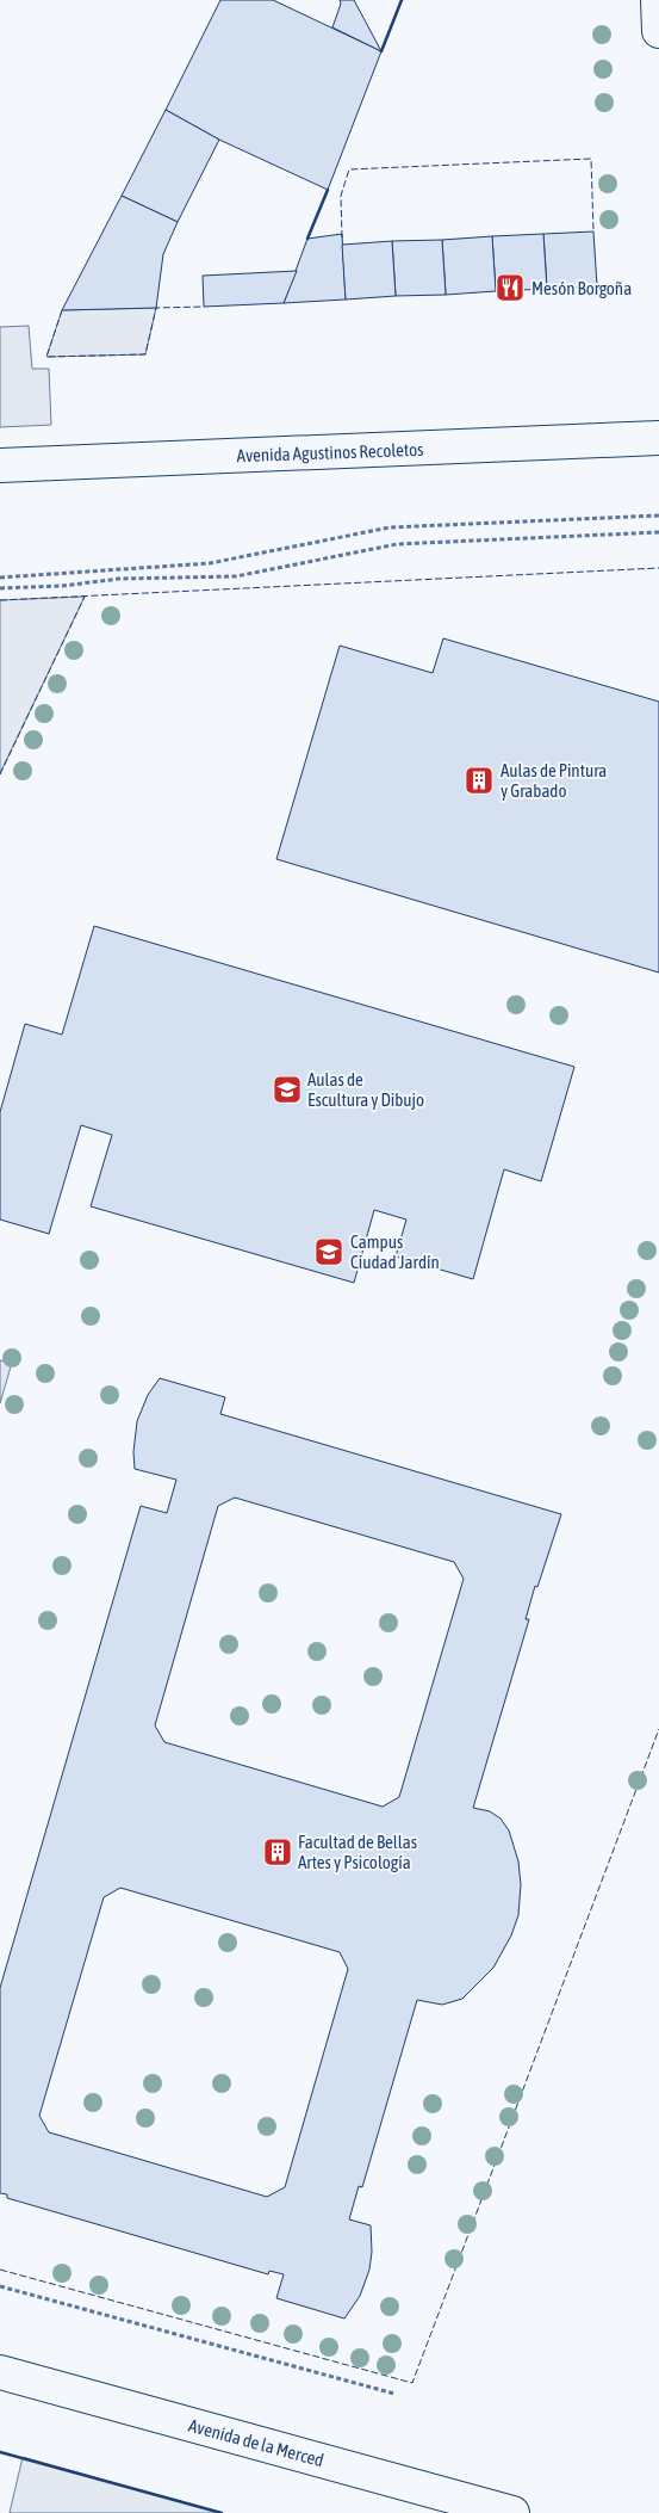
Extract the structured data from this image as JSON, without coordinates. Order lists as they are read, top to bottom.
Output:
{
  "streets": {
    "main road": ["Avenida Agustinos Recoletos", "Avenida de la Merced"]
  },
  "places": {
    "restaurant": ["Mesón Borgoña"],
    "building": ["Aulas de Pintura y Grabado", "Facultad de Bellas Artes y Psicología"],
    "school or university": ["Aulas de Escultura y Dibujo", "Campus Ciudad Jardín"]
  }
}
